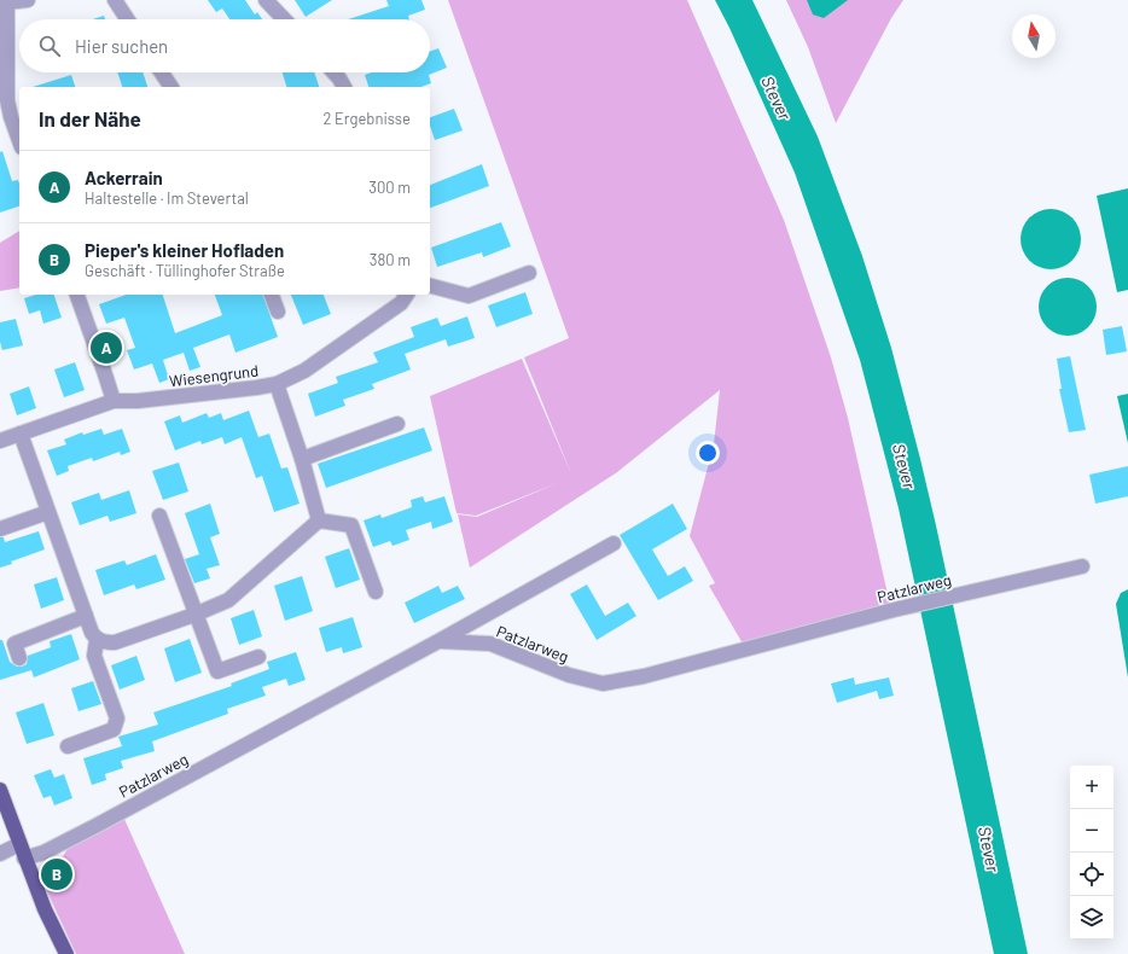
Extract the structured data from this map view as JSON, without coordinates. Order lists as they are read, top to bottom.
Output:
{
  "streets": {
    "street": ["Wiesengrund", "Patzlarweg"]
  },
  "water": ["Stever"],
  "north": "top",
  "page": {
    "search": "Hier suchen",
    "heading": ["In der Nähe", "2 Ergebnisse"],
    "list": [
      {
        "mark": "A",
        "name": "Ackerrain",
        "note": "Haltestelle · Im Stevertal",
        "value": "300 m"
      },
      {
        "mark": "B",
        "name": "Pieper's kleiner Hofladen",
        "note": "Geschäft · Tüllinghofer Straße",
        "value": "380 m"
      }
    ],
    "pins": ["A", "B"],
    "map_buttons": ["+", "−"]
  }
}
